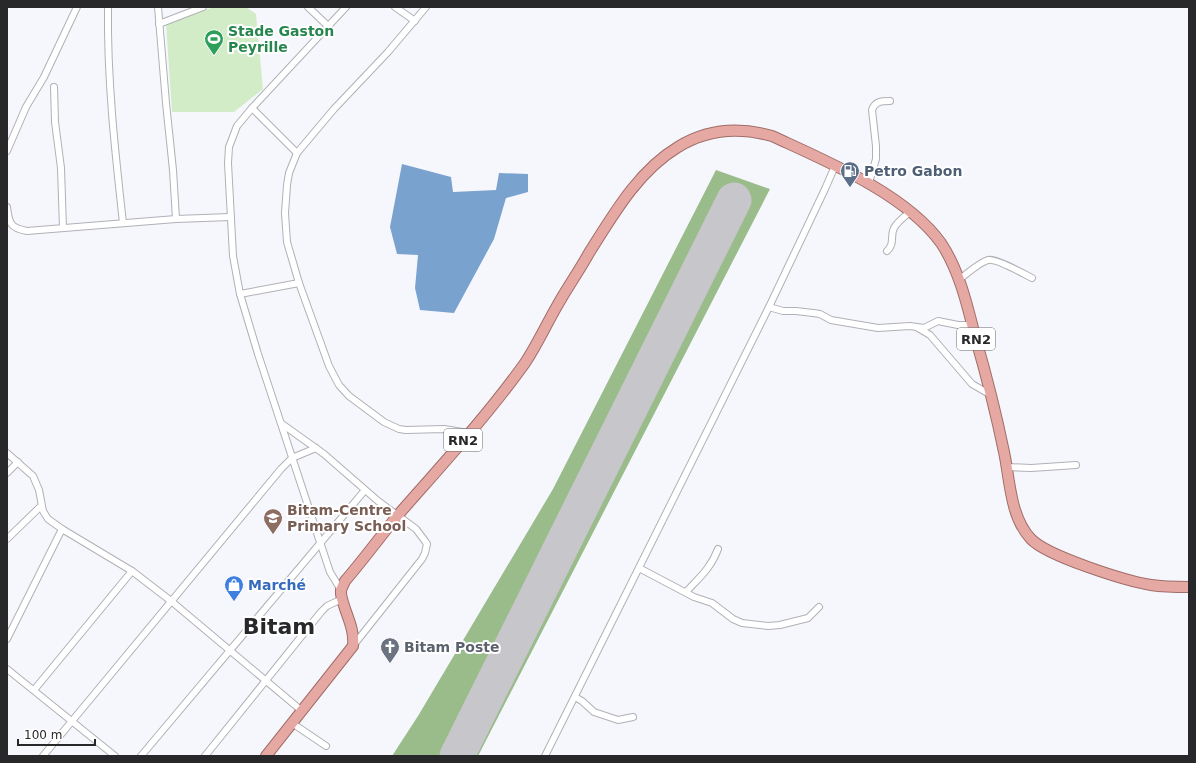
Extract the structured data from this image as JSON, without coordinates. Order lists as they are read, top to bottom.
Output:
{
  "streets": {
    "highway": ["RN2"]
  },
  "districts": ["Bitam"],
  "places": {
    "sports": ["Stade Gaston Peyrille"],
    "fuel station": ["Petro Gabon"],
    "school or university": ["Bitam-Centre Primary School"],
    "shop": ["Marché"],
    "church": ["Bitam Poste"]
  },
  "scale_bar": "100 m"
}
